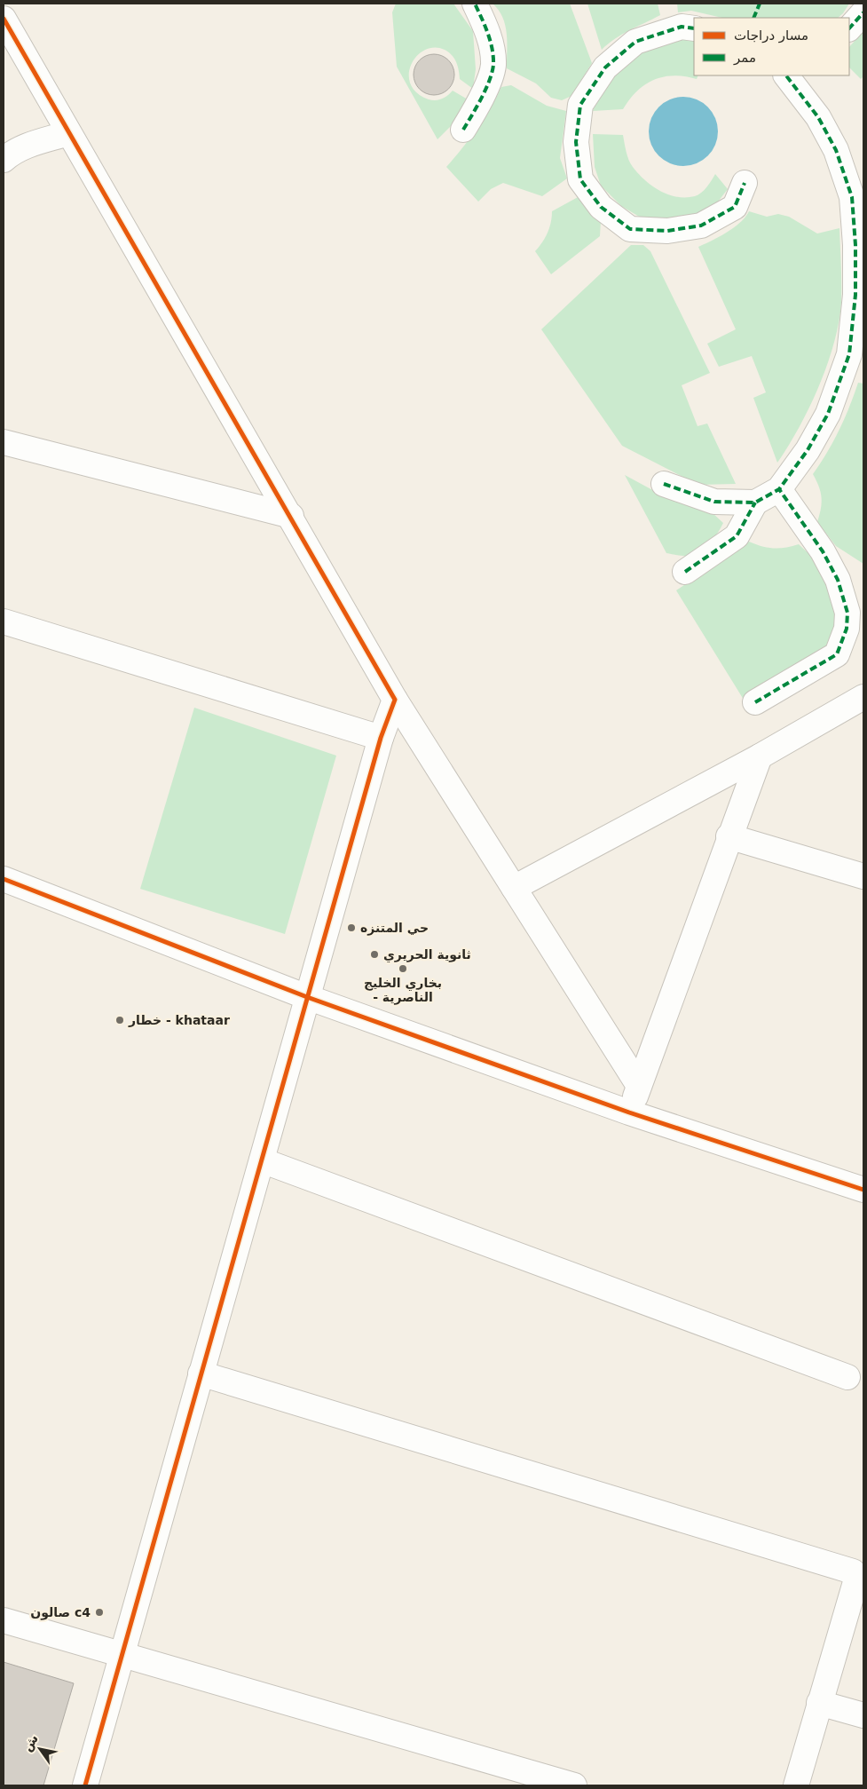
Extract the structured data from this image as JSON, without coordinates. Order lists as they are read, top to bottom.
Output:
{
  "places": [
    "حي المتنزه",
    "ثانوية الحريري",
    "بخاري الخليج - الناصرية",
    "خطار - khataar",
    "صالون c4"
  ],
  "legend": ["مسار دراجات", "ممر"],
  "north": "top left"
}
